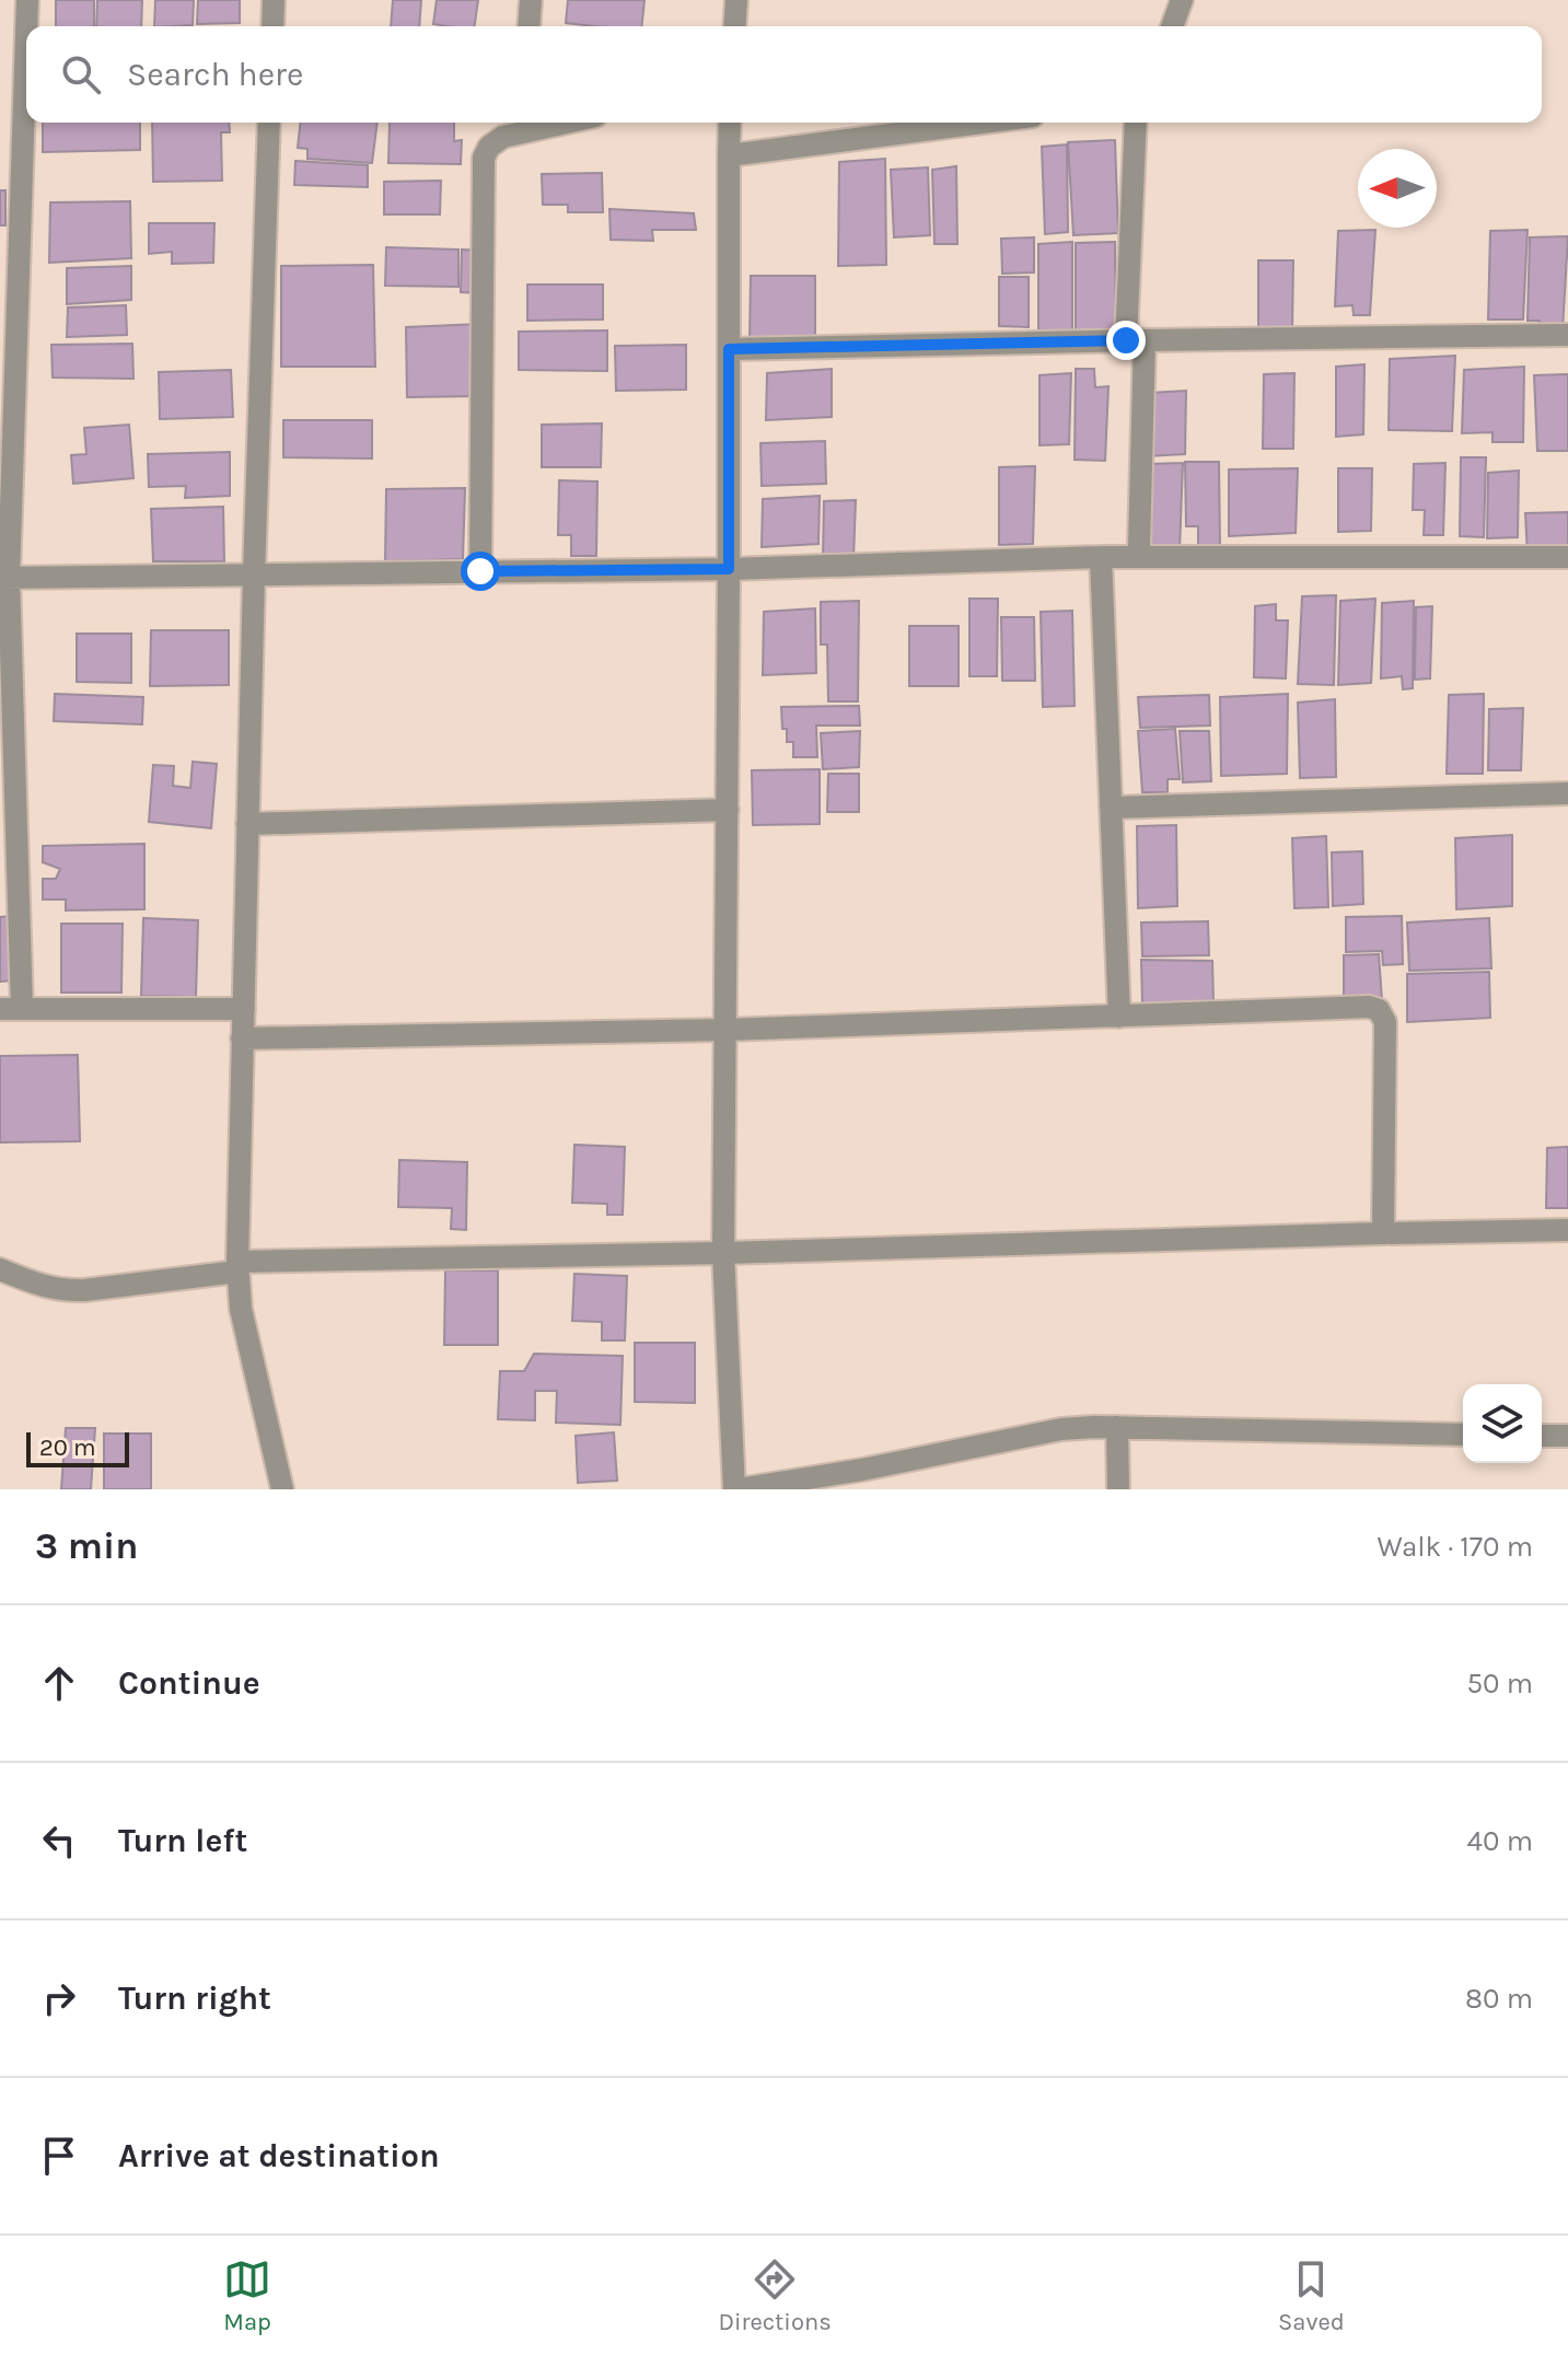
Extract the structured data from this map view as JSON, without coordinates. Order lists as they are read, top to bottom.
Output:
{
  "scale_bar": "20 m",
  "north": "left",
  "page": {
    "search": "Search here",
    "scale": "20 m",
    "heading": ["3 min", "Walk · 170 m"],
    "list": [
      ["Continue", "50 m"],
      ["Turn left", "40 m"],
      ["Turn right", "80 m"],
      "Arrive at destination"
    ],
    "nav": ["Map", "Directions", "Saved"]
  }
}
